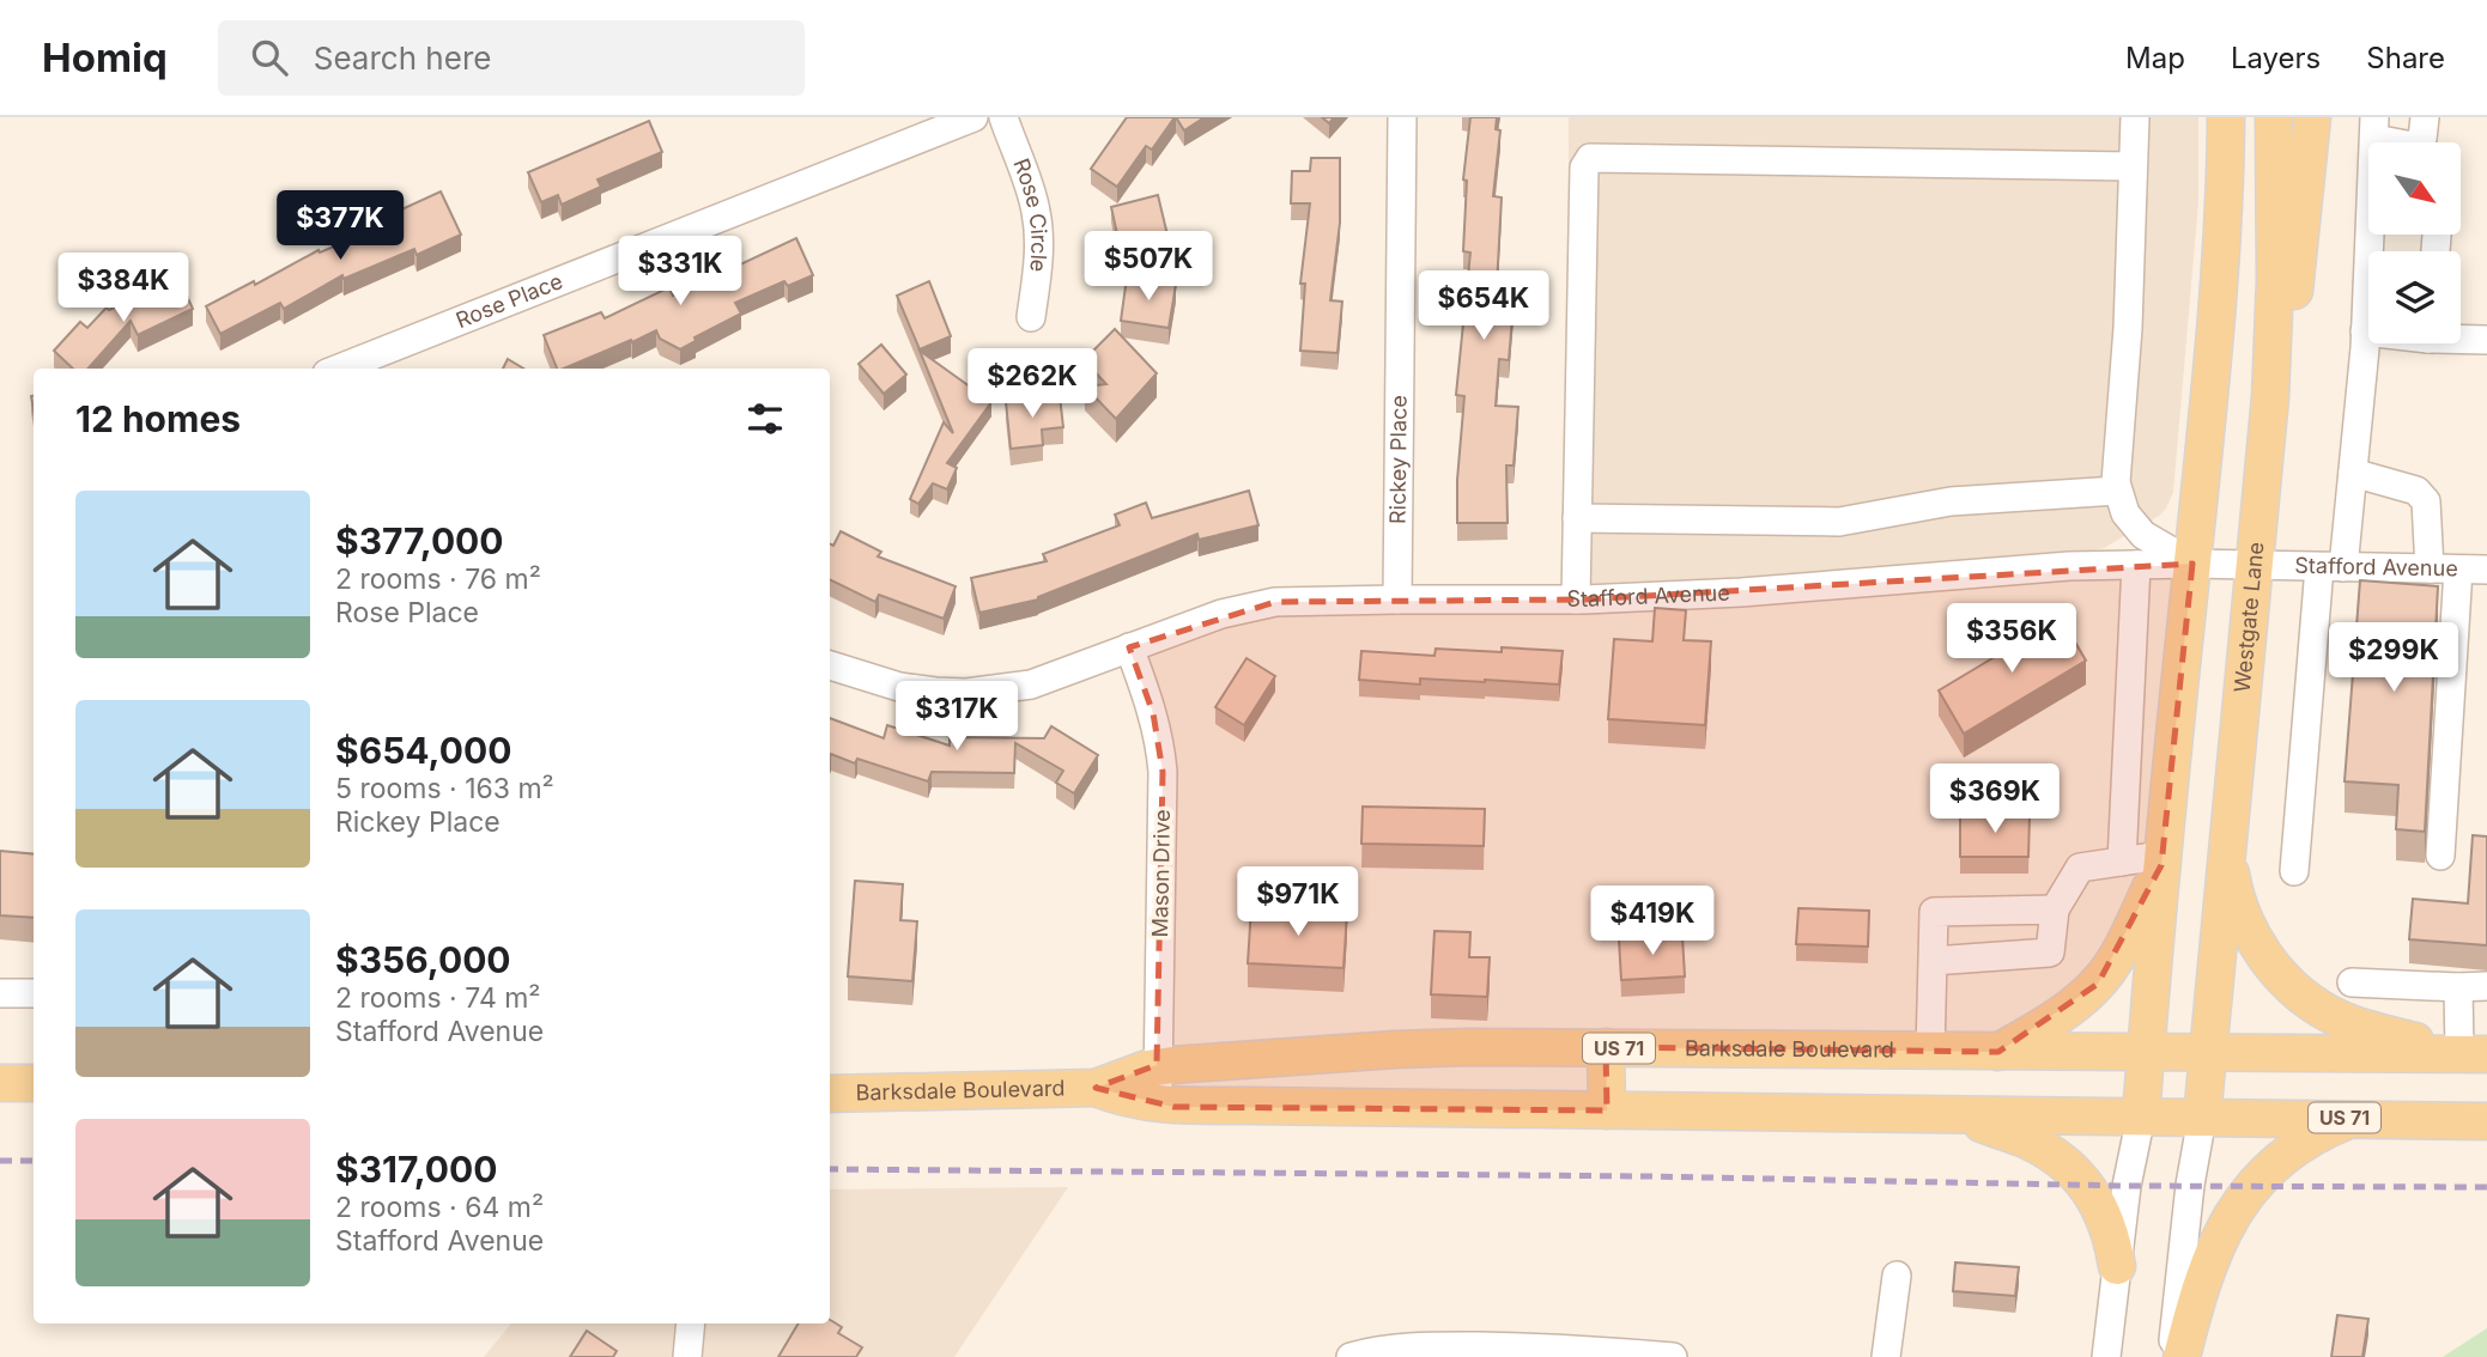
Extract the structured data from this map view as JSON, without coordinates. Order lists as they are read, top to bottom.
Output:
{
  "streets": {
    "main road": ["Westgate Lane", "US 71", "Barksdale Boulevard"],
    "street": [
      "Rose Circle",
      "Rose Place",
      "Rickey Place",
      "Stafford Avenue",
      "Mason Drive"
    ]
  },
  "crossings": [
    ["Rickey Place", "Stafford Avenue"],
    ["Stafford Avenue", "Westgate Lane"],
    ["Stafford Avenue", "Mason Drive"],
    ["Westgate Lane", "Barksdale Boulevard"],
    ["Mason Drive", "Barksdale Boulevard"]
  ],
  "north": "bottom right",
  "page": {
    "header": "Homiq",
    "search": "Search here",
    "nav": ["Map", "Layers", "Share"],
    "price": [
      "$377K",
      "$507K",
      "$331K",
      "$384K",
      "$654K",
      "$262K",
      "$356K",
      "$299K",
      "$317K",
      "$369K",
      "$971K",
      "$419K"
    ],
    "heading": "12 homes",
    "list": [
      {
        "name": "$377,000",
        "note": "2 rooms · 76 m² · Rose Place"
      },
      {
        "name": "$654,000",
        "note": "5 rooms · 163 m² · Rickey Place"
      },
      {
        "name": "$356,000",
        "note": "2 rooms · 74 m² · Stafford Avenue"
      },
      {
        "name": "$317,000",
        "note": "2 rooms · 64 m² · Stafford Avenue"
      }
    ]
  }
}
